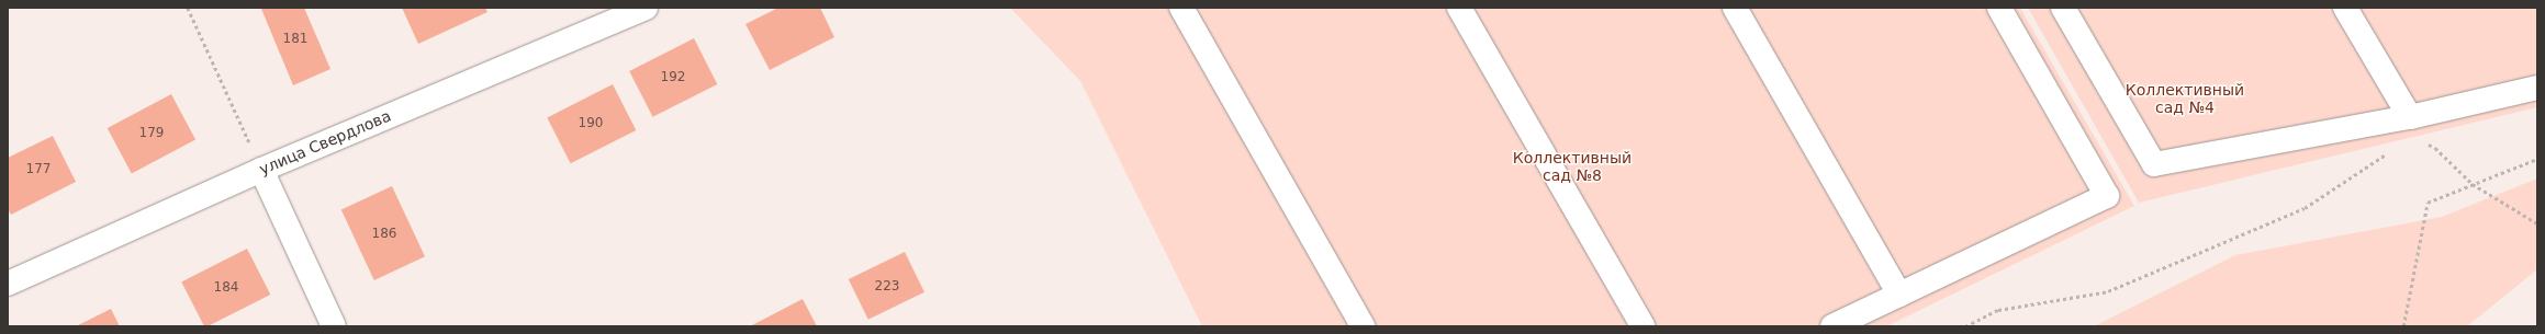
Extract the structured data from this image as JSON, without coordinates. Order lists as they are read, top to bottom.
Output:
{
  "streets": {
    "street": ["улица Свердлова"]
  },
  "parks": ["Коллективный сад №4", "Коллективный сад №8"],
  "house_numbers": [
    "181",
    "192",
    "190",
    "179",
    "177",
    "186",
    "223",
    "184"
  ]
}
